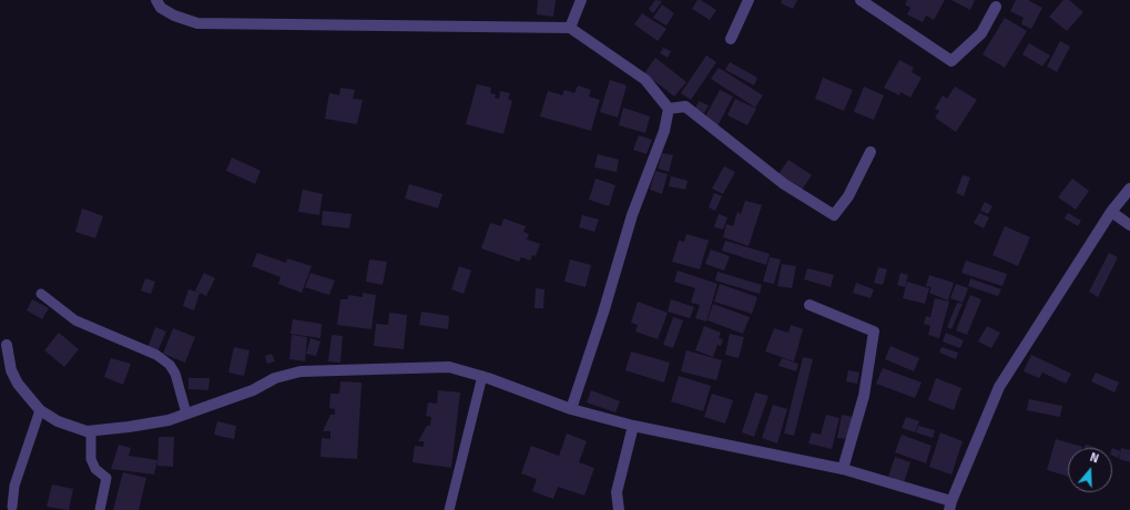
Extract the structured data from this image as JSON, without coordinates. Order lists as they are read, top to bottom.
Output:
{
  "north": "top"
}
